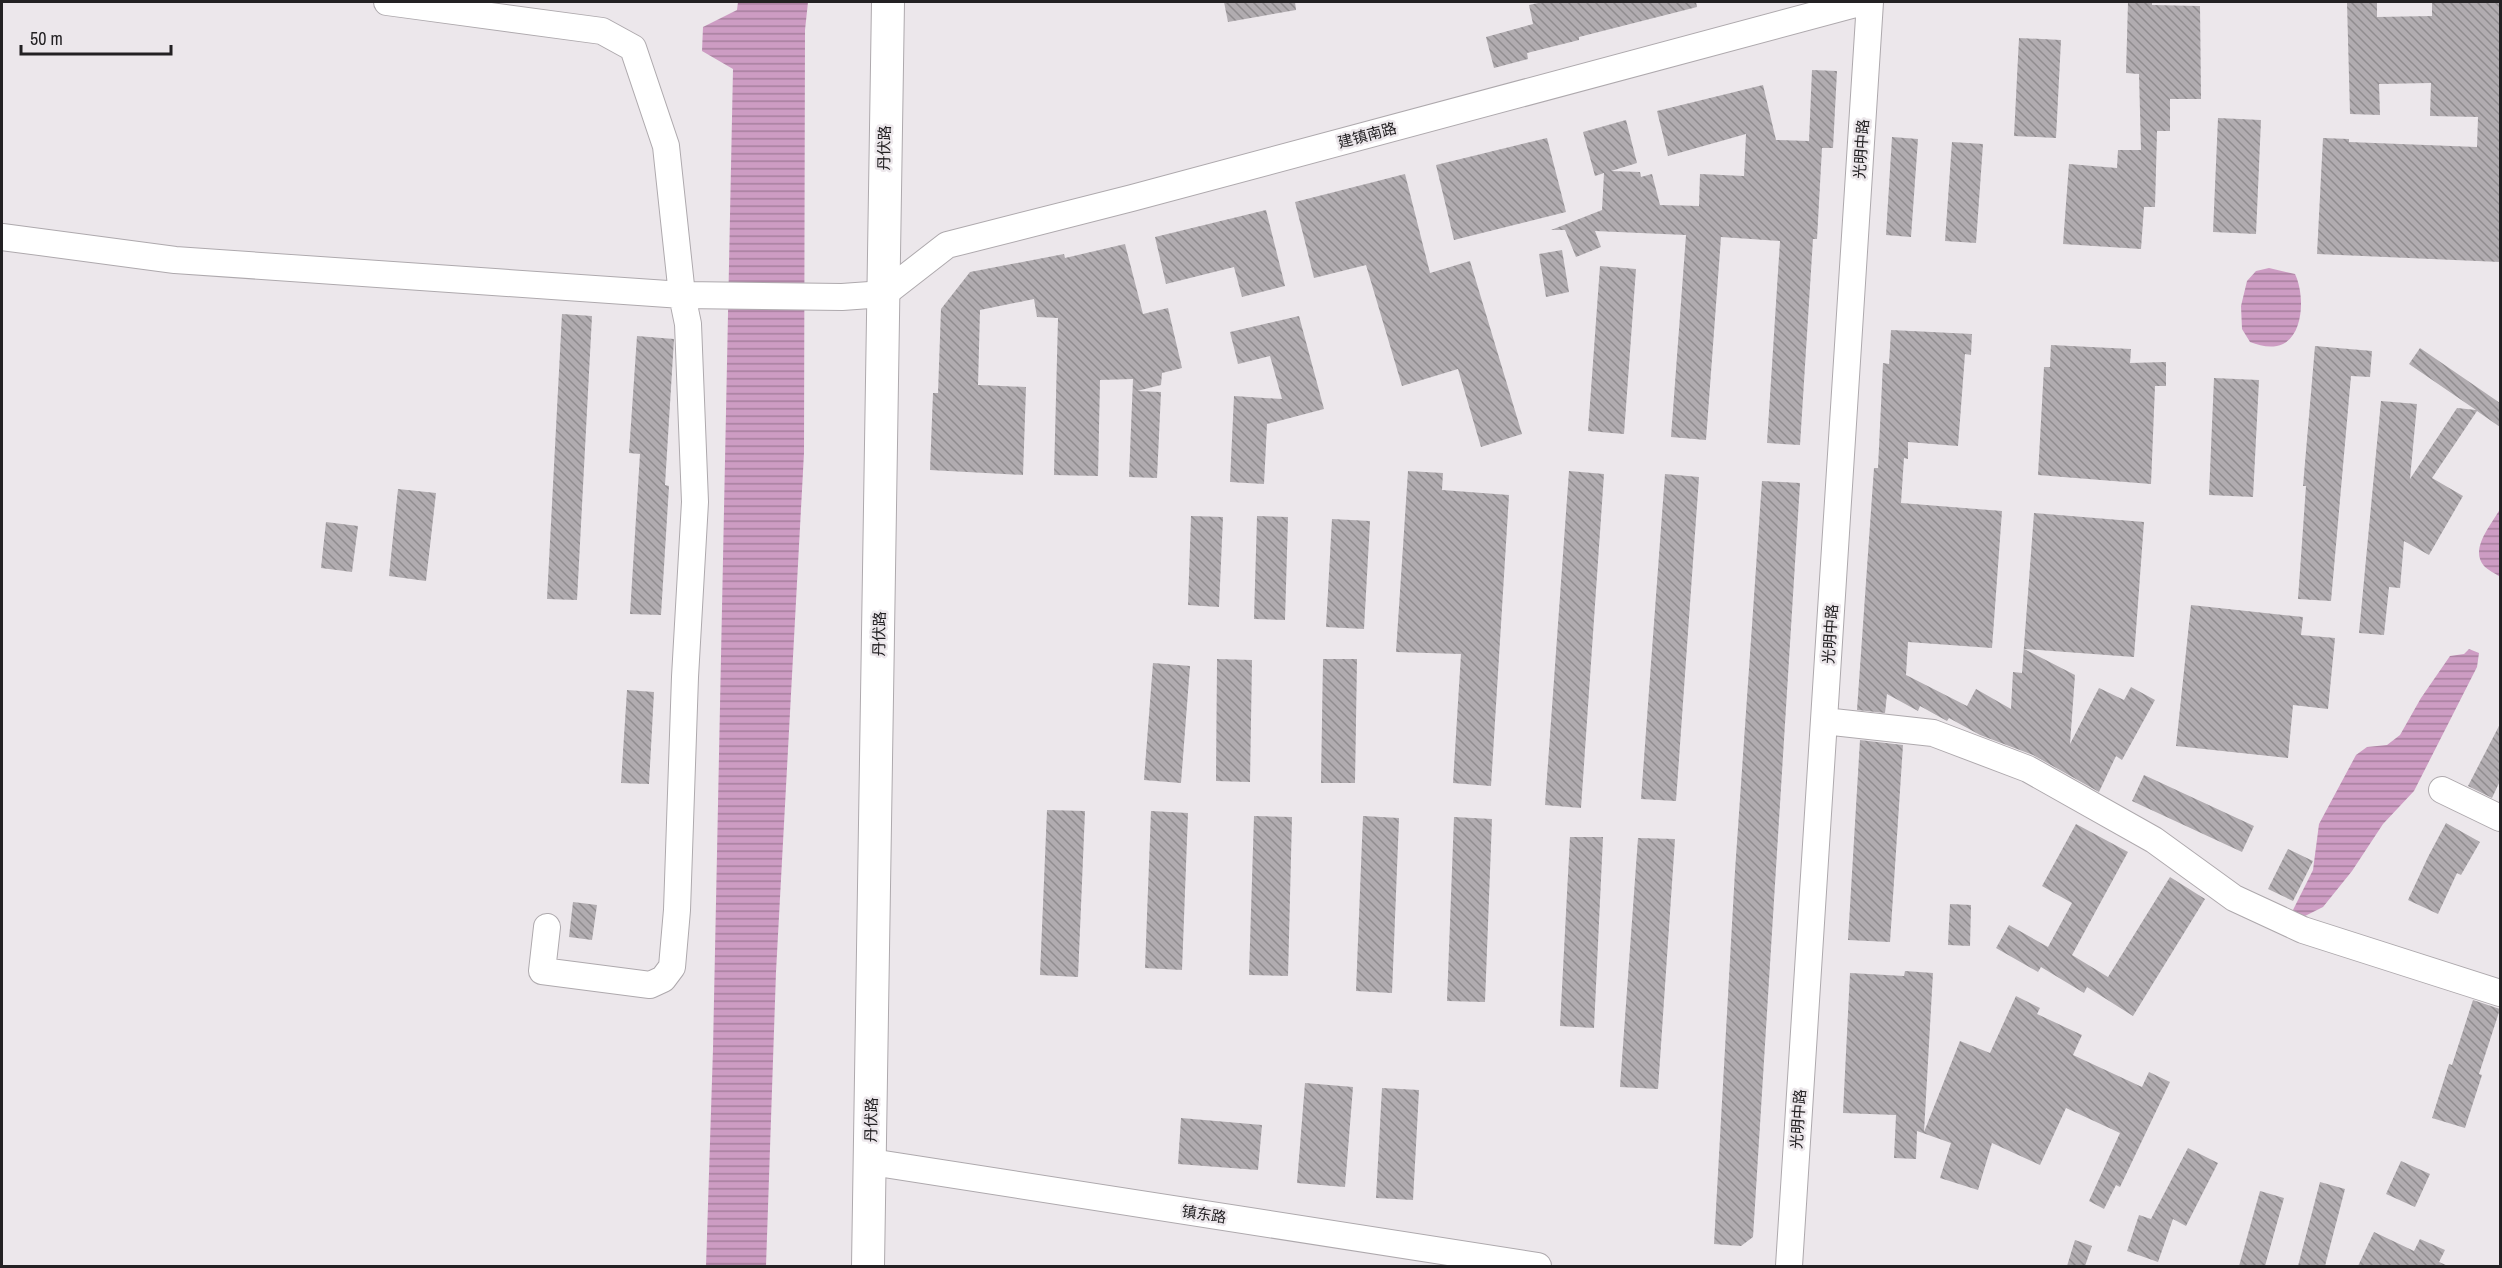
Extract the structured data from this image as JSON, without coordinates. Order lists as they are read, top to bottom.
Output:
{
  "streets": {
    "main road": ["丹伏路"],
    "street": ["建镇南路", "光明中路", "镇东路"]
  },
  "crossings": [
    ["建镇南路", "丹伏路"],
    ["丹伏路", "镇东路"]
  ],
  "scale_bar": "50 m"
}
